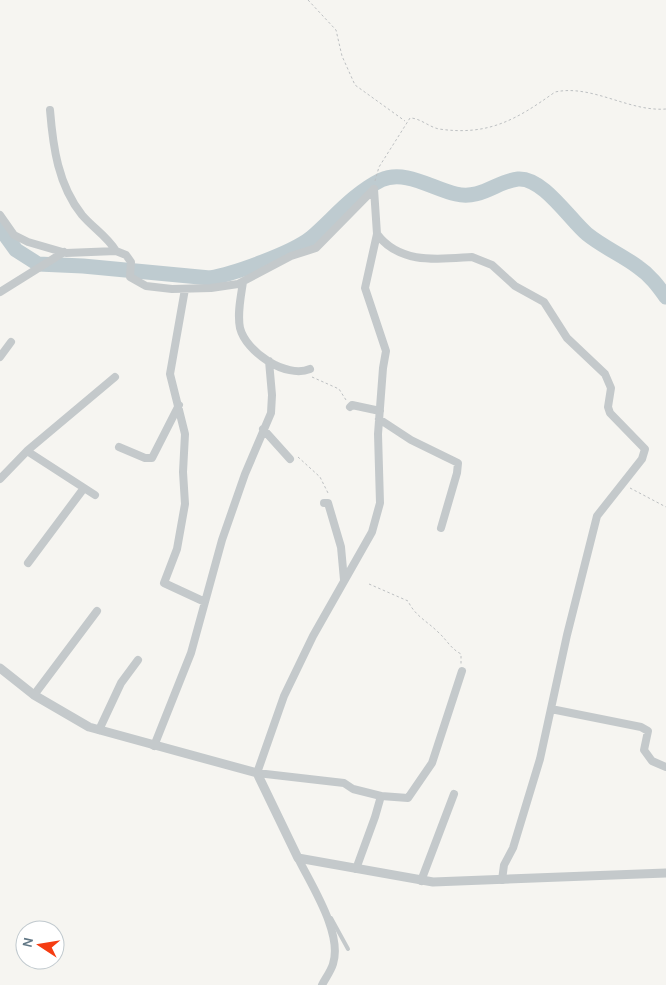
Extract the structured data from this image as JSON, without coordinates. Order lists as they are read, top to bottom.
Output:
{
  "north": "left"
}
